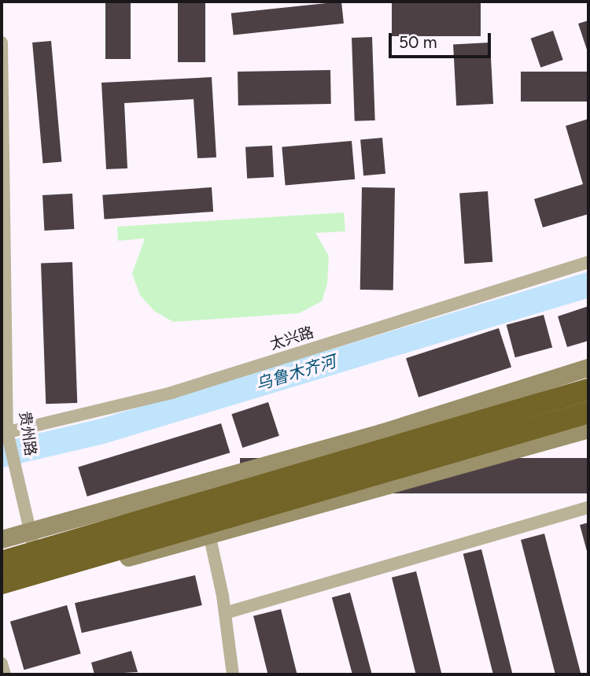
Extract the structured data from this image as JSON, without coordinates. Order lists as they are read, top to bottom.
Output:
{
  "streets": {
    "street": ["太兴路", "贵州路"]
  },
  "crossings": [
    ["太兴路", "贵州路"]
  ],
  "water": ["乌鲁木齐河"],
  "scale_bar": "50 m"
}
